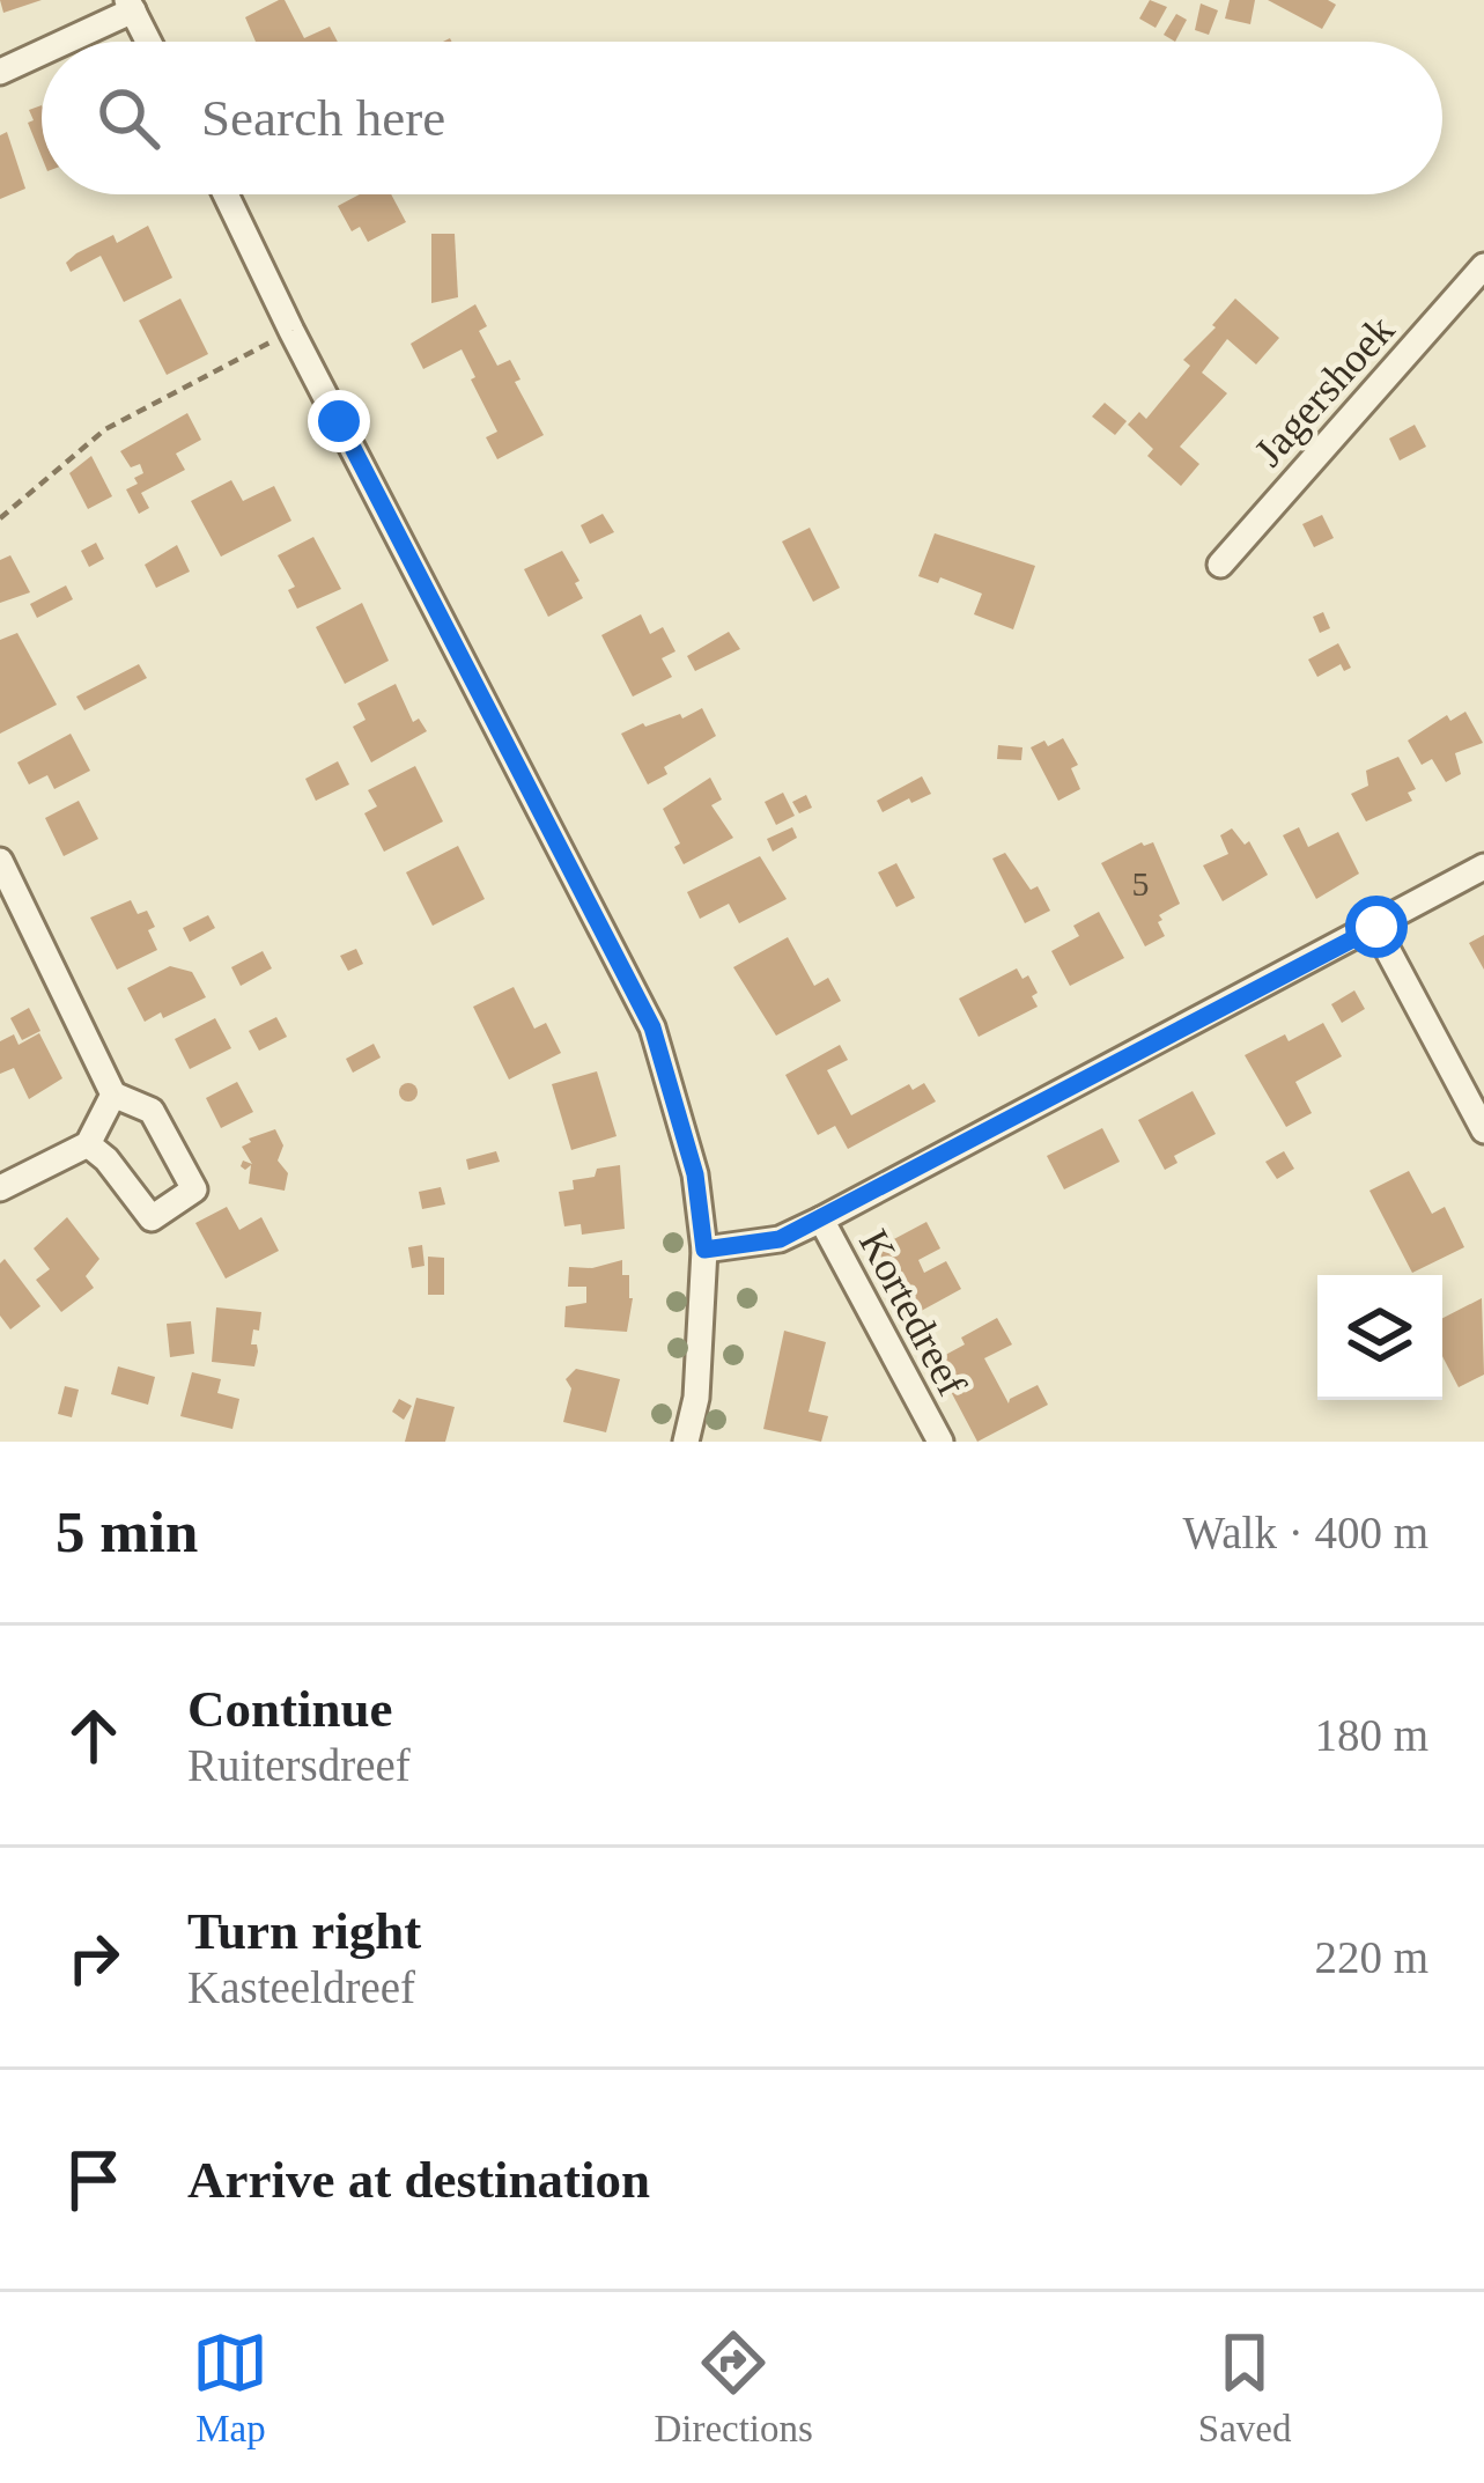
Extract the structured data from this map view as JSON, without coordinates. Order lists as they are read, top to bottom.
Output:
{
  "streets": {
    "street": ["Jagershoek", "Kortedreef"]
  },
  "house_numbers": ["5"],
  "page": {
    "search": "Search here",
    "heading": ["5 min", "Walk · 400 m"],
    "list": [
      ["Continue", "Ruitersdreef", "180 m"],
      ["Turn right", "Kasteeldreef", "220 m"],
      "Arrive at destination"
    ],
    "nav": ["Map", "Directions", "Saved"]
  }
}
